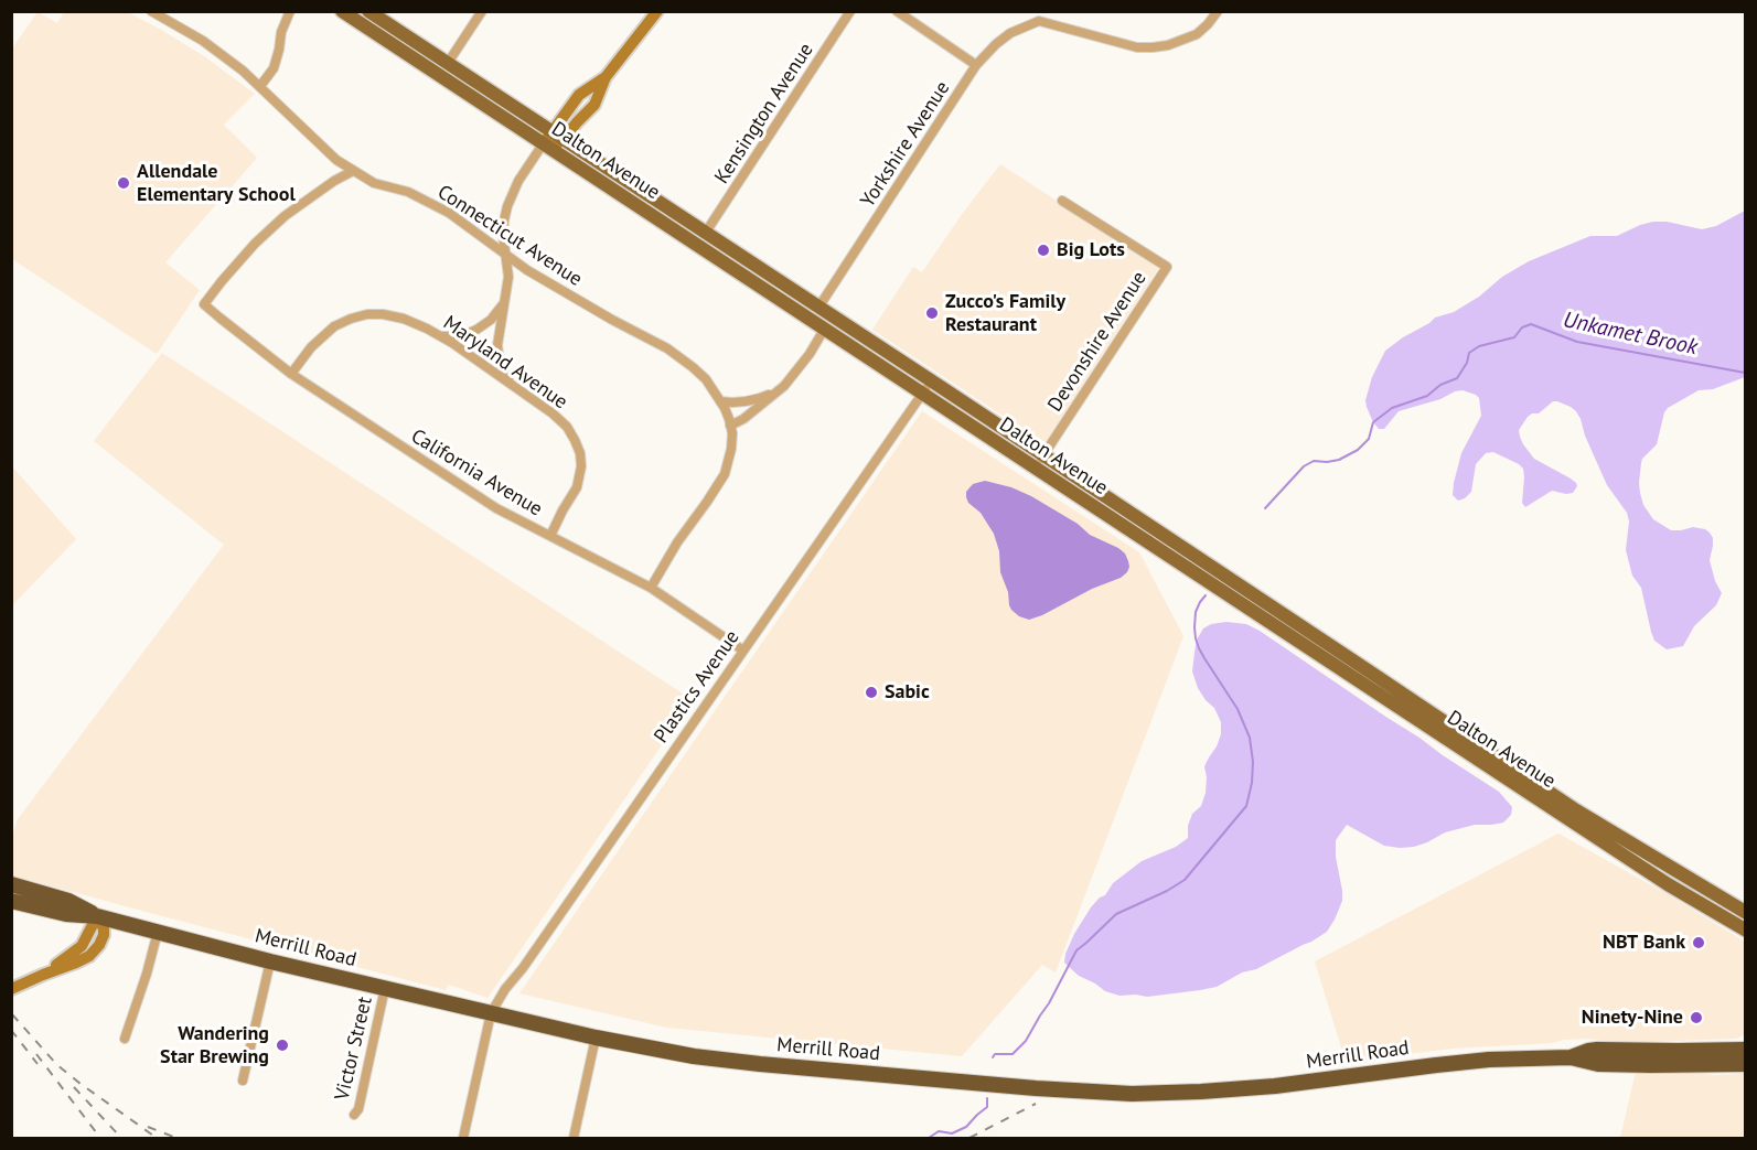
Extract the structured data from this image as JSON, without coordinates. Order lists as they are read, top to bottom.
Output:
{
  "streets": {
    "highway": ["Merrill Road"],
    "main road": ["Dalton Avenue"],
    "street": [
      "Kensington Avenue",
      "Yorkshire Avenue",
      "Connecticut Avenue",
      "Devonshire Avenue",
      "Maryland Avenue",
      "California Avenue",
      "Plastics Avenue",
      "Victor Street"
    ]
  },
  "crossings": [
    ["Kensington Avenue", "Dalton Avenue"],
    ["Yorkshire Avenue", "Dalton Avenue"],
    ["Dalton Avenue", "Devonshire Avenue"],
    ["Dalton Avenue", "Plastics Avenue"],
    ["Connecticut Avenue", "California Avenue"],
    ["Maryland Avenue", "California Avenue"],
    ["California Avenue", "Plastics Avenue"],
    ["Plastics Avenue", "Merrill Road"],
    ["Merrill Road", "Victor Street"]
  ],
  "water": ["Unkamet Brook"],
  "places": [
    "Allendale Elementary School",
    "Big Lots",
    "Zucco's Family Restaurant",
    "Sabic",
    "NBT Bank",
    "Ninety-Nine",
    "Wandering Star Brewing"
  ]
}
